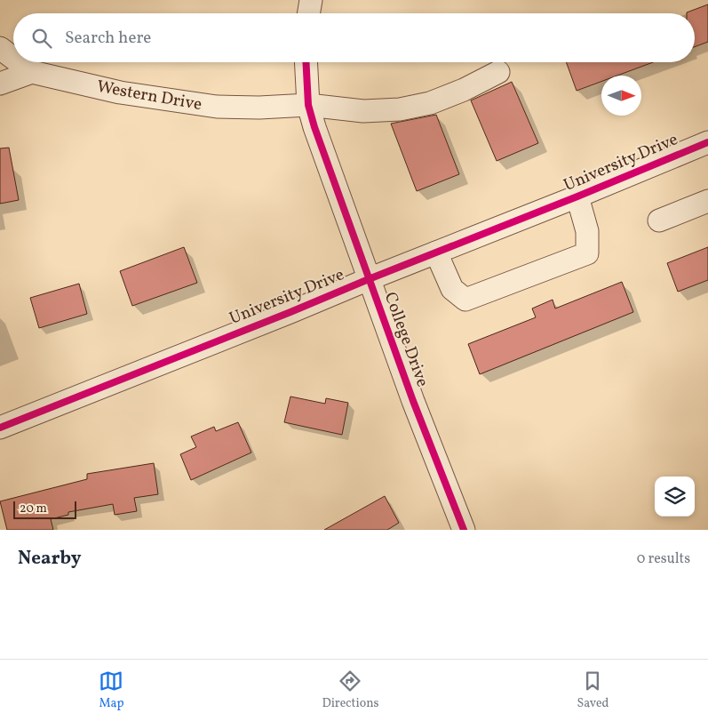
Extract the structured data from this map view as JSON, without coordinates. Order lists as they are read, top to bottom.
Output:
{
  "streets": {
    "street": ["Western Drive", "University Drive", "College Drive"]
  },
  "crossings": [
    ["Western Drive", "College Drive"],
    ["University Drive", "College Drive"]
  ],
  "scale_bar": "20 m",
  "north": "right",
  "page": {
    "search": "Search here",
    "scale": "20 m",
    "heading": ["Nearby", "0 results"],
    "nav": ["Map", "Directions", "Saved"]
  }
}
